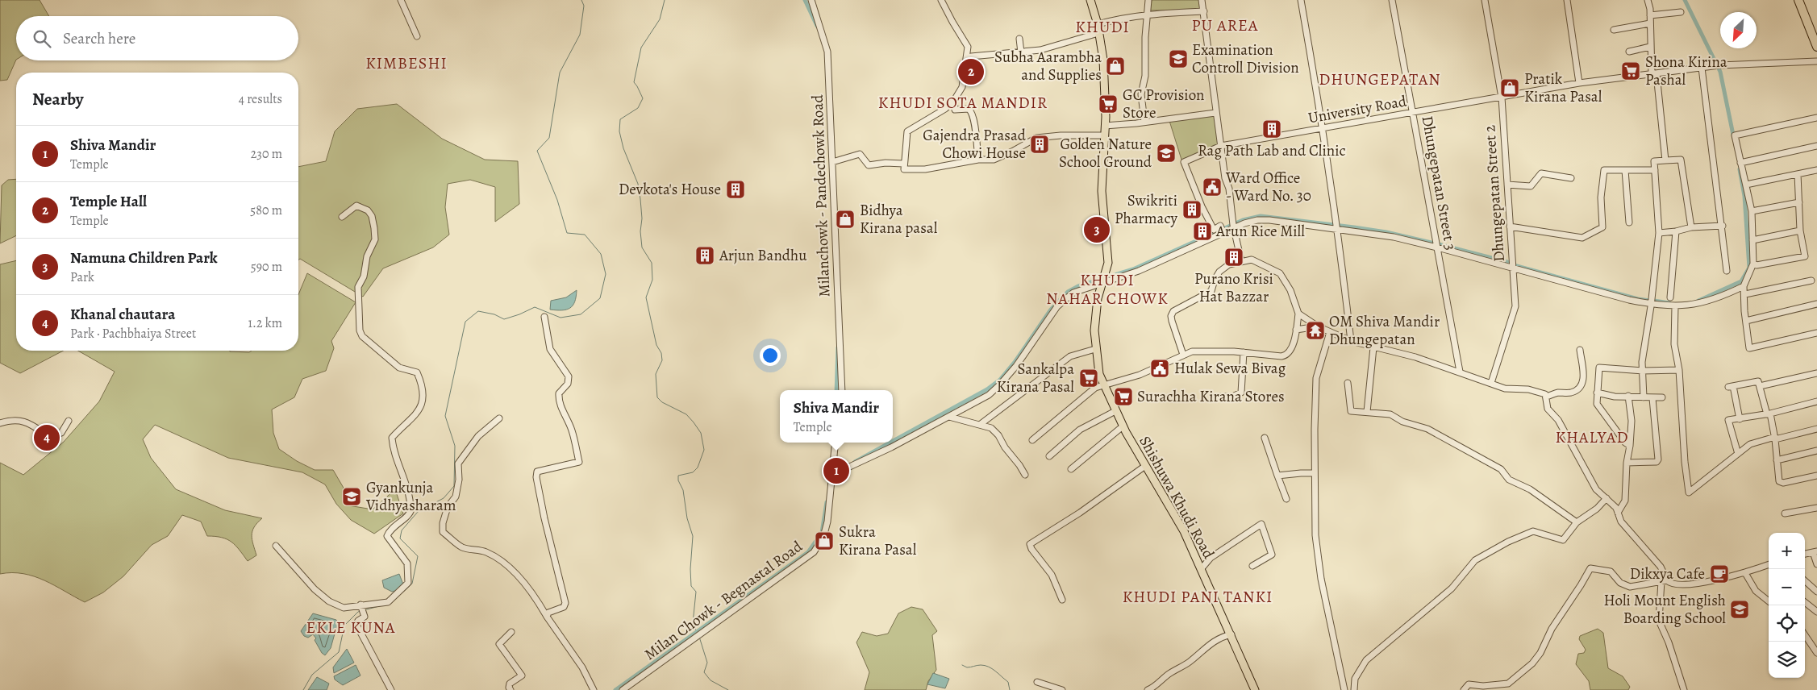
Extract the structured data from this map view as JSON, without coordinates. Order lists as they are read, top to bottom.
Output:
{
  "streets": {
    "main road": ["Shishuwa Khudi Road"],
    "street": [
      "University Road",
      "Dhungepatan Street 3",
      "Dhungepatan Street 2",
      "Milanchowk - Pandechowk Road",
      "Milan Chowk - Begnastal Road"
    ]
  },
  "crossings": [
    ["University Road", "Dhungepatan Street 3"],
    ["University Road", "Dhungepatan Street 2"]
  ],
  "districts": [
    "PU AREA",
    "KHUDI",
    "KIMBESHI",
    "DHUNGEPATAN",
    "KHUDI SOTA MANDIR",
    "KHUDI NAHAR CHOWK",
    "KHALYAD",
    "KHUDI PANI TANKI",
    "EKLE KUNA"
  ],
  "places": {
    "school or university": [
      "Examination Controll Division",
      "Golden Nature School Ground",
      "Gyankunja Vidhyasharam",
      "Holi Mount English Boarding School"
    ],
    "shop": [
      "Subha Aarambha and Supplies",
      "Pratik Kirana Pasal",
      "Bidhya Kirana pasal",
      "Sukra Kirana Pasal"
    ],
    "supermarket": [
      "Shona Kirina Pashal",
      "GC Provision Store",
      "Sankalpa Kirana Pasal",
      "Surachha Kirana Stores"
    ],
    "building": [
      "Rag Path Lab and Clinic",
      "Gajendra Prasad Chowi House",
      "Devkota's House",
      "Swikriti Pharmacy",
      "Arun Rice Mill",
      "Arjun Bandhu",
      "Purano Krisi Hat Bazzar"
    ],
    "public building": ["Ward Office - Ward No. 30", "Hulak Sewa Bivag"],
    "temple": ["OM Shiva Mandir Dhungepatan"],
    "cafe": ["Dikxya Cafe"]
  },
  "north": "bottom left",
  "page": {
    "search": "Search here",
    "pins": [
      "2",
      "3",
      "4",
      "1"
    ],
    "heading": ["Nearby", "4 results"],
    "list": [
      {
        "mark": "1",
        "name": "Shiva Mandir",
        "note": "Temple",
        "value": "230 m"
      },
      {
        "mark": "2",
        "name": "Temple Hall",
        "note": "Temple",
        "value": "580 m"
      },
      {
        "mark": "3",
        "name": "Namuna Children Park",
        "note": "Park",
        "value": "590 m"
      },
      {
        "mark": "4",
        "name": "Khanal chautara",
        "note": "Park · Pachbhaiya Street",
        "value": "1.2 km"
      }
    ],
    "popup": ["Shiva Mandir", "Temple"],
    "map_buttons": ["+", "−"]
  }
}
